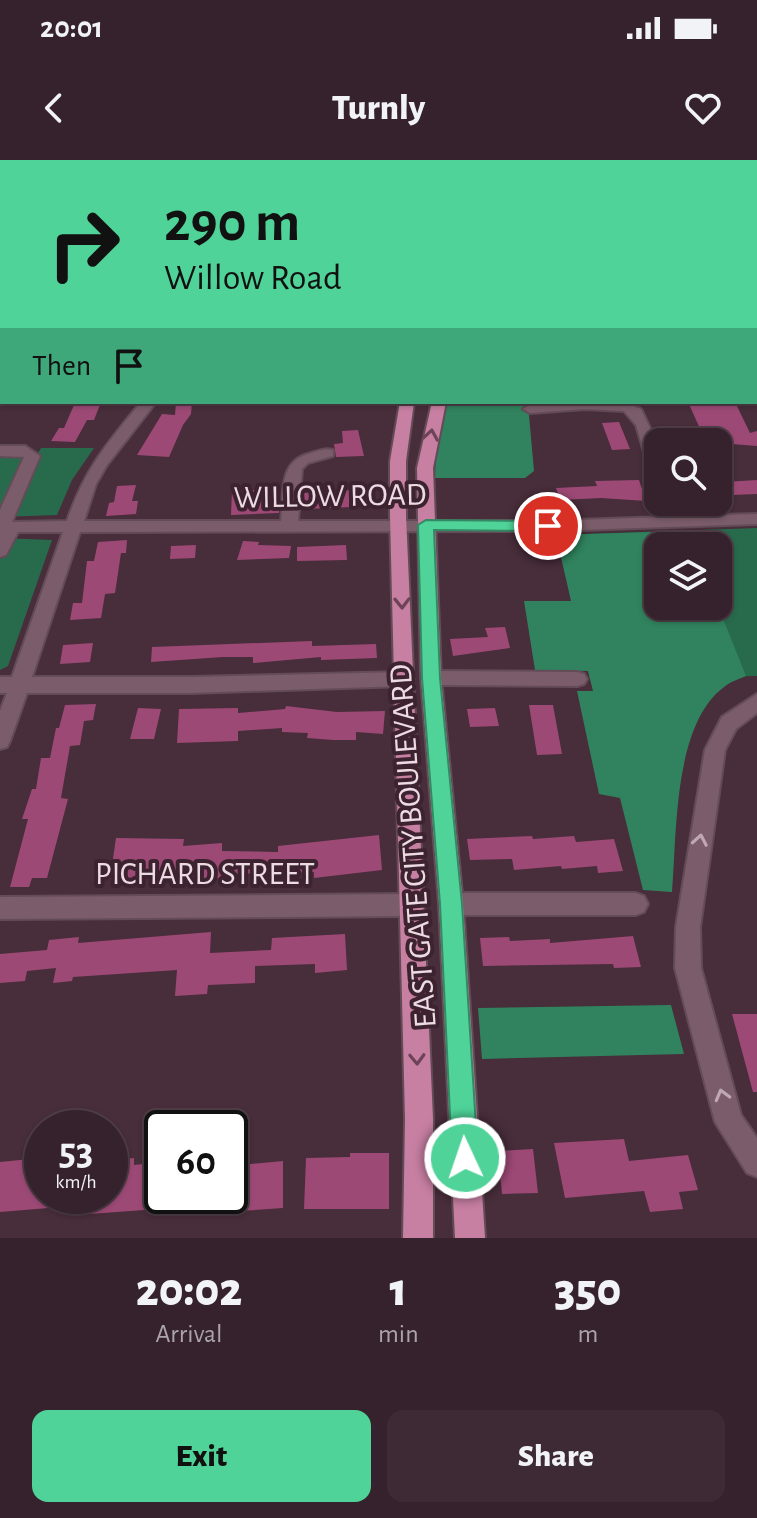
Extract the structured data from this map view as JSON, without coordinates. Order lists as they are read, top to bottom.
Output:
{
  "streets": {
    "main road": ["EAST GATE CITY BOULEVARD"],
    "street": ["WILLOW ROAD", "PICHARD STREET"]
  },
  "crossings": [
    ["WILLOW ROAD", "EAST GATE CITY BOULEVARD"],
    ["EAST GATE CITY BOULEVARD", "PICHARD STREET"]
  ],
  "page": {
    "status": "20:01",
    "header": "Turnly",
    "turn": ["290 m", "Willow Road"],
    "then": "Then",
    "speed": "53 km/h",
    "limit": "60",
    "eta": [
      "20:02",
      "Arrival",
      "1",
      "min",
      "350",
      "m"
    ],
    "buttons": ["Exit", "Share"]
  }
}
